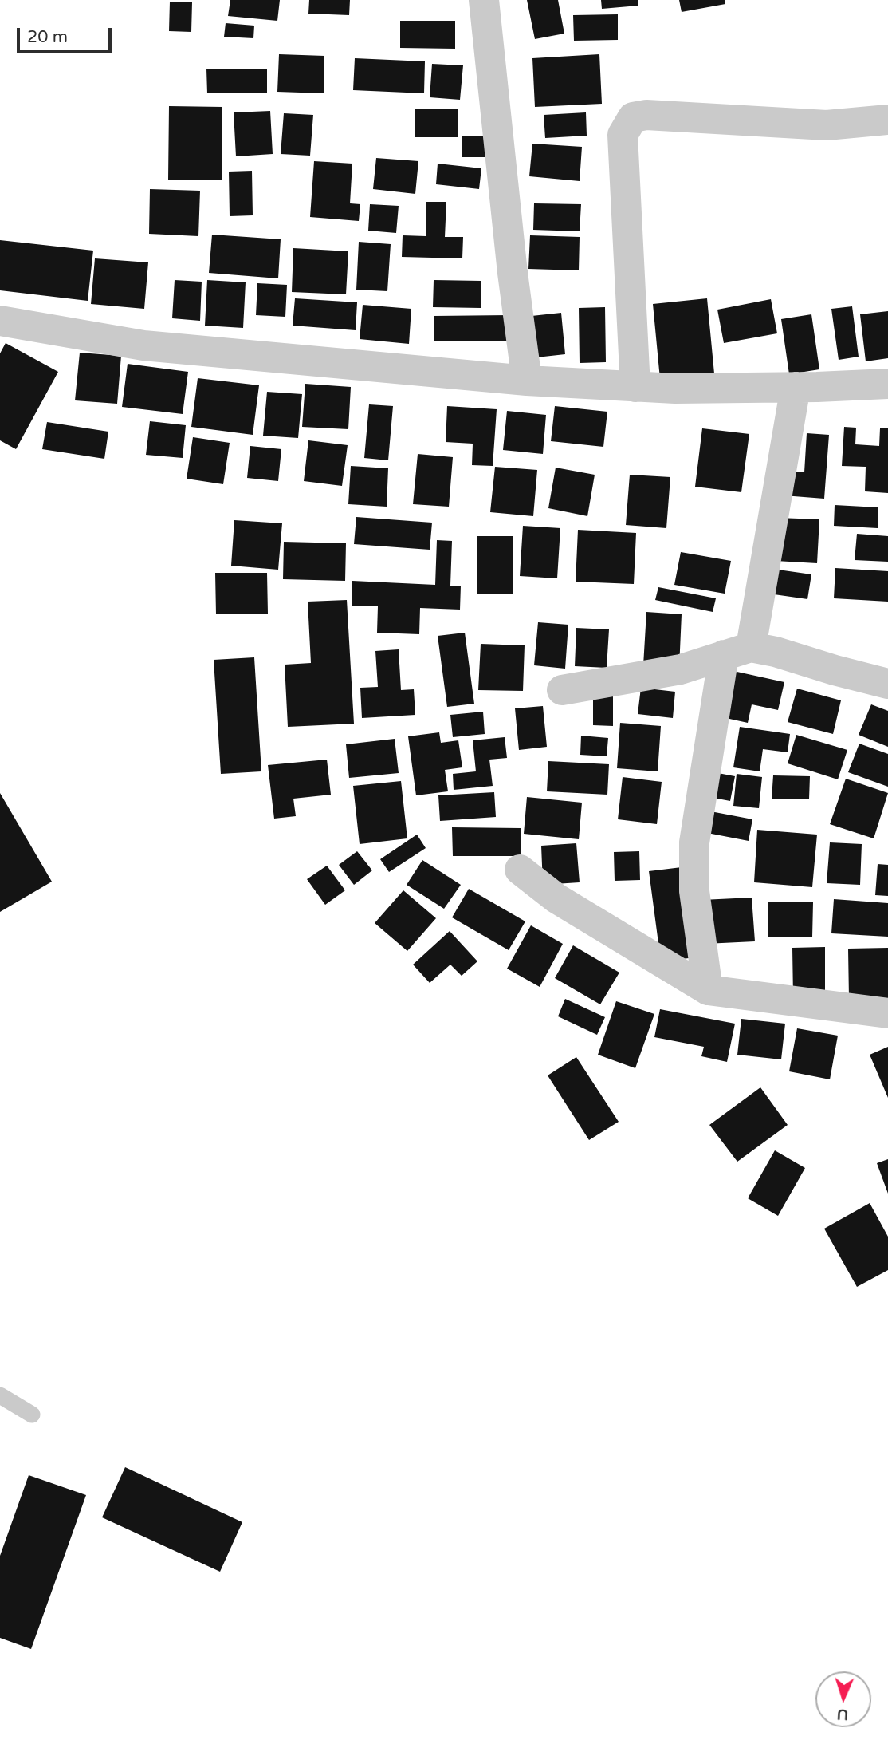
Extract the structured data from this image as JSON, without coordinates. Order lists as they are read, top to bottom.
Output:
{
  "scale_bar": "20 m",
  "north": "bottom"
}
